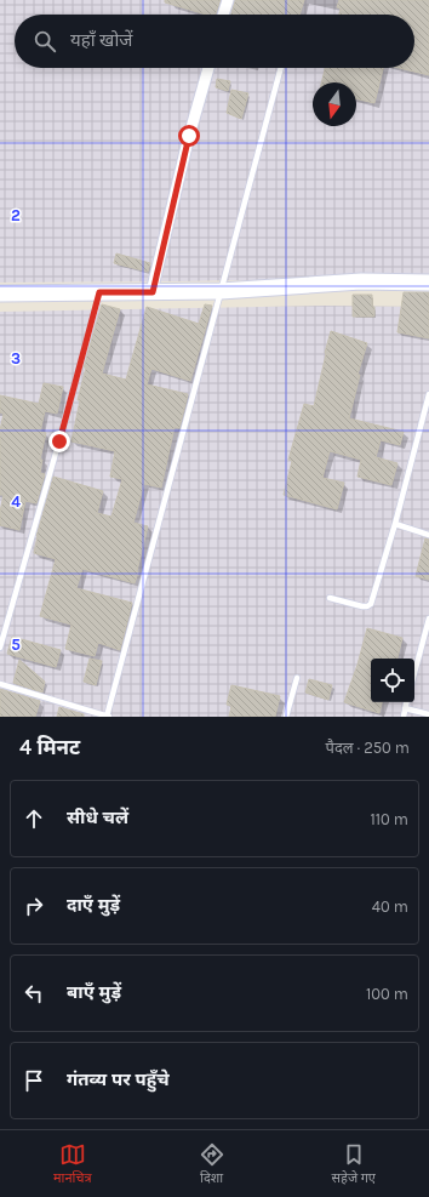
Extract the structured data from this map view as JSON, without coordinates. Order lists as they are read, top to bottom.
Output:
{
  "north": "bottom",
  "page": {
    "search": "यहाँ खोजें",
    "heading": ["4 मिनट", "पैदल · 250 m"],
    "list": [
      ["सीधे चलें", "110 m"],
      ["दाएँ मुड़ें", "40 m"],
      ["बाएँ मुड़ें", "100 m"],
      "गंतव्य पर पहुँचे"
    ],
    "nav": ["मानचित्र", "दिशा", "सहेजे गए"]
  },
  "grid": {
    "rows": [
      "2",
      "3",
      "4",
      "5"
    ]
  }
}
